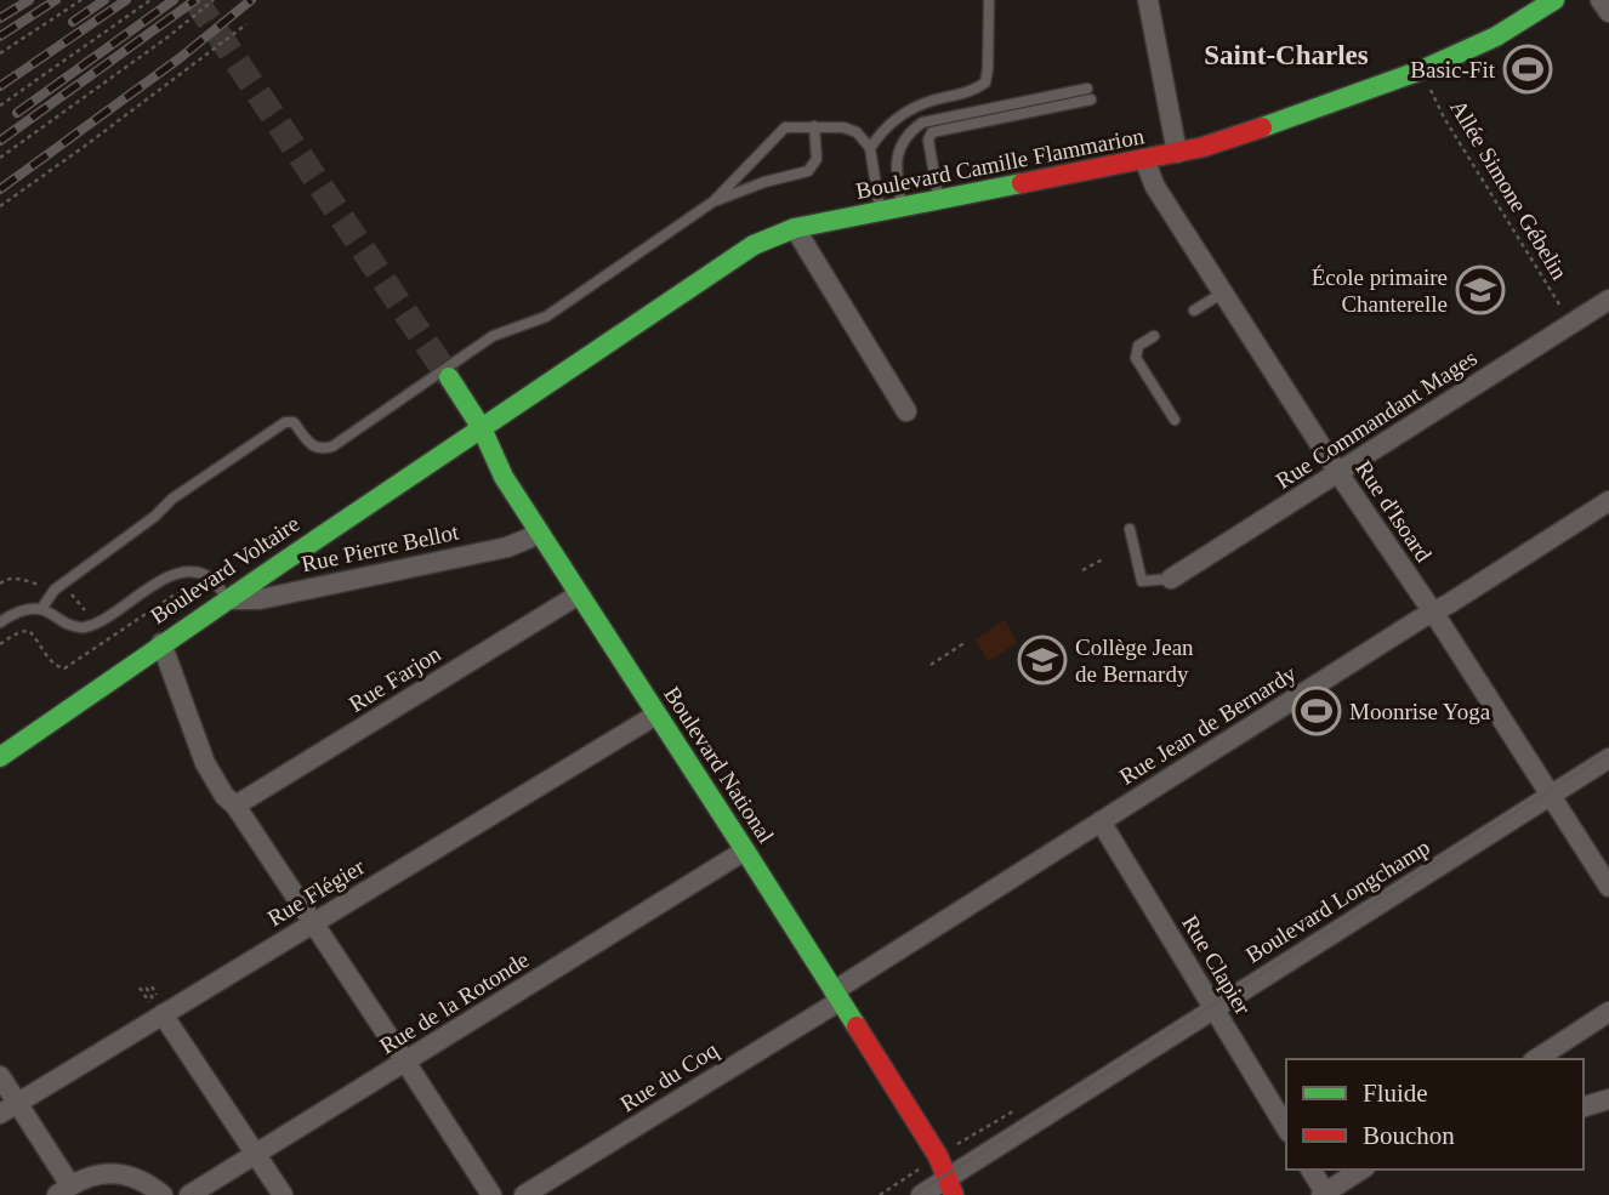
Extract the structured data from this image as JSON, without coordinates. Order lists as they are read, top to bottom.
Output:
{
  "streets": {
    "main road": ["Boulevard Camille Flammarion", "Boulevard Voltaire", "Boulevard National"],
    "street": [
      "Rue Commandant Mages",
      "Rue d'Isoard",
      "Rue Pierre Bellot",
      "Rue Farjon",
      "Rue Jean de Bernardy",
      "Rue Flégier",
      "Boulevard Longchamp",
      "Rue Clapier",
      "Rue de la Rotonde",
      "Rue du Coq"
    ],
    "path": ["Allée Simone Gébelin"]
  },
  "crossings": [
    ["Boulevard Camille Flammarion", "Allée Simone Gébelin"],
    ["Boulevard Camille Flammarion", "Rue d'Isoard"],
    ["Boulevard Camille Flammarion", "Boulevard Voltaire"],
    ["Boulevard Camille Flammarion", "Boulevard National"],
    ["Allée Simone Gébelin", "Rue Commandant Mages"],
    ["Rue Commandant Mages", "Rue d'Isoard"],
    ["Rue d'Isoard", "Rue Jean de Bernardy"],
    ["Rue d'Isoard", "Boulevard Longchamp"],
    ["Rue Pierre Bellot", "Boulevard Voltaire"],
    ["Rue Pierre Bellot", "Boulevard National"],
    ["Boulevard Voltaire", "Boulevard National"],
    ["Rue Farjon", "Boulevard National"],
    ["Rue Jean de Bernardy", "Boulevard National"],
    ["Rue Jean de Bernardy", "Rue Clapier"],
    ["Rue Jean de Bernardy", "Rue du Coq"],
    ["Boulevard National", "Rue Flégier"],
    ["Boulevard National", "Boulevard Longchamp"],
    ["Boulevard National", "Rue de la Rotonde"],
    ["Boulevard National", "Rue du Coq"],
    ["Boulevard Longchamp", "Rue Clapier"]
  ],
  "districts": ["Saint-Charles"],
  "places": {
    "sports": ["Basic-Fit", "Moonrise Yoga"],
    "school or university": ["École primaire Chanterelle", "Collège Jean de Bernardy"]
  },
  "legend": ["Fluide", "Bouchon"]
}
